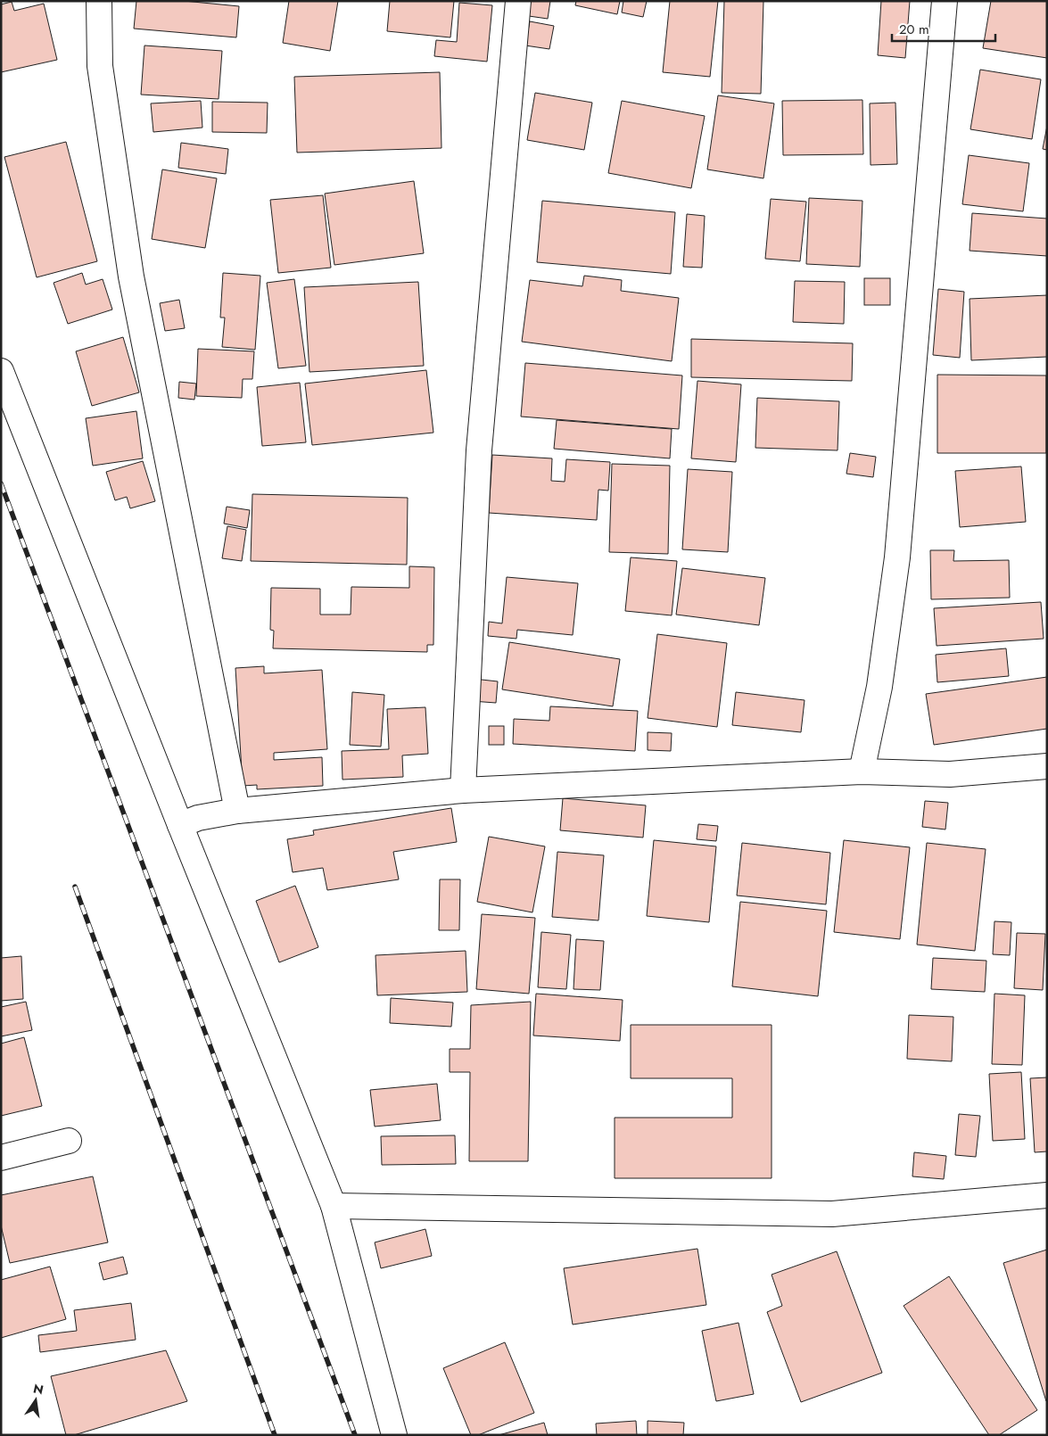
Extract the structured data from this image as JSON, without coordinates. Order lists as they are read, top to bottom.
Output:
{
  "scale_bar": "20 m",
  "north": "top"
}
